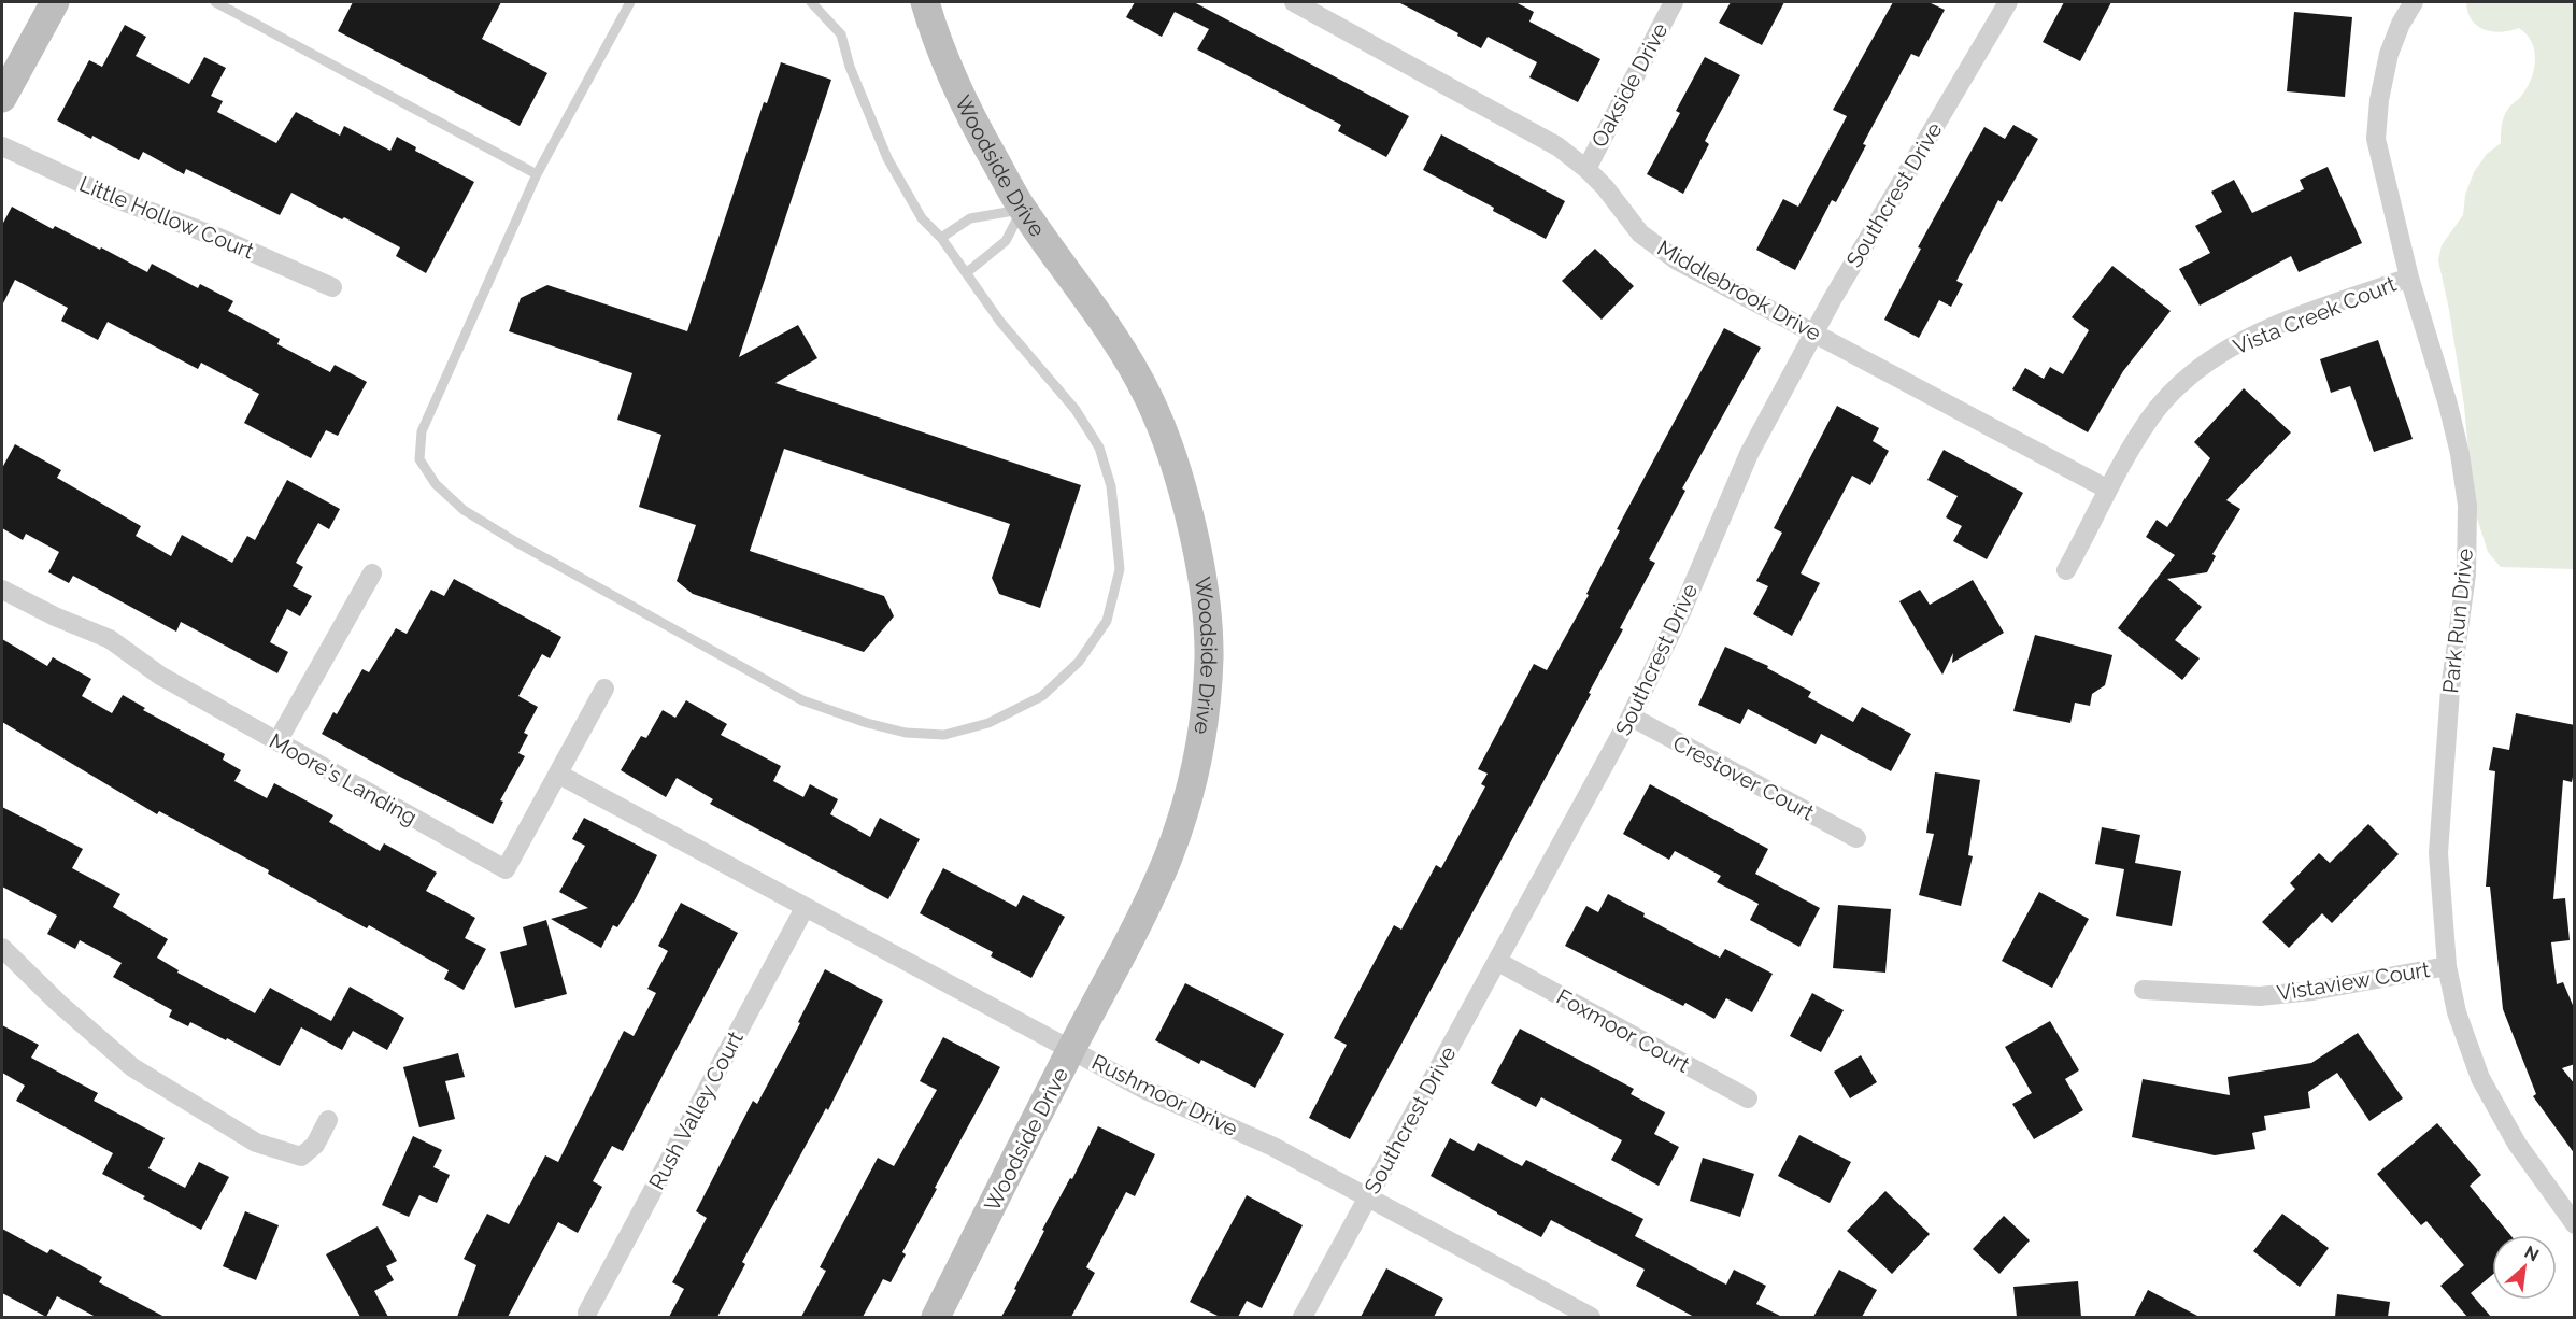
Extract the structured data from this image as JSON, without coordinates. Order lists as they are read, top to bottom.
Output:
{
  "streets": {
    "street": [
      "Oakside Drive",
      "Woodside Drive",
      "Southcrest Drive",
      "Little Hollow Court",
      "Middlebrook Drive",
      "Vista Creek Court",
      "Park Run Drive",
      "Crestover Court",
      "Moore's Landing",
      "Vistaview Court",
      "Foxmoor Court",
      "Rushmoor Drive",
      "Rush Valley Court"
    ]
  },
  "crossings": [
    ["Oakside Drive", "Middlebrook Drive"],
    ["Woodside Drive", "Rushmoor Drive"],
    ["Southcrest Drive", "Middlebrook Drive"],
    ["Southcrest Drive", "Crestover Court"],
    ["Southcrest Drive", "Foxmoor Court"],
    ["Southcrest Drive", "Rushmoor Drive"],
    ["Middlebrook Drive", "Vista Creek Court"],
    ["Vista Creek Court", "Park Run Drive"],
    ["Park Run Drive", "Vistaview Court"],
    ["Moore's Landing", "Rushmoor Drive"],
    ["Rushmoor Drive", "Rush Valley Court"]
  ],
  "north": "top right"
}
